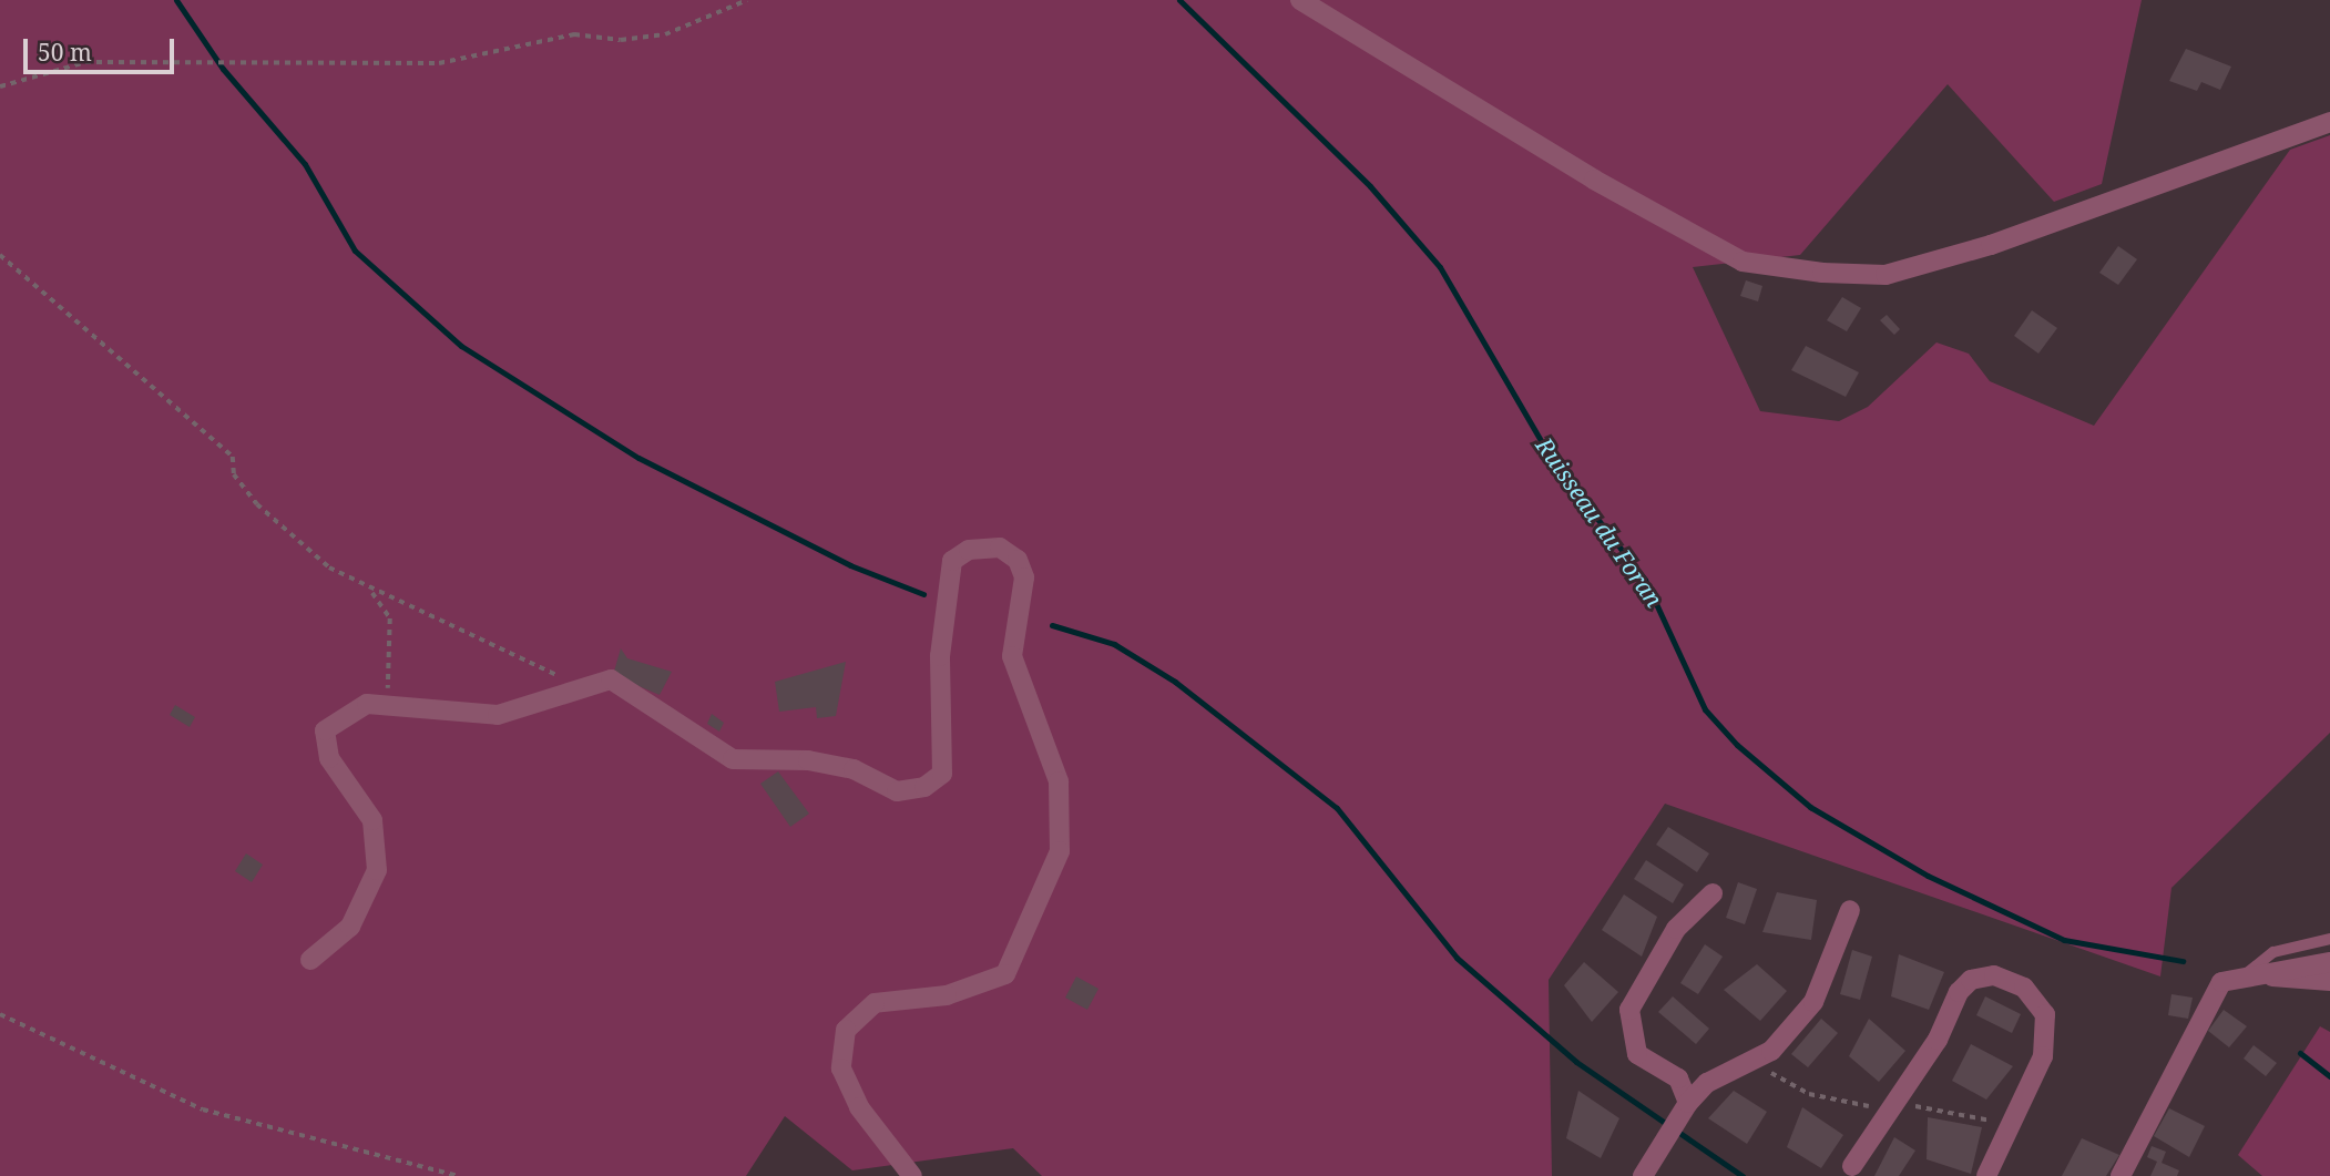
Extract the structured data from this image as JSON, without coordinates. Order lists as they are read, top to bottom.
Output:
{
  "water": ["Ruisseau du Foran"],
  "scale_bar": "50 m"
}
